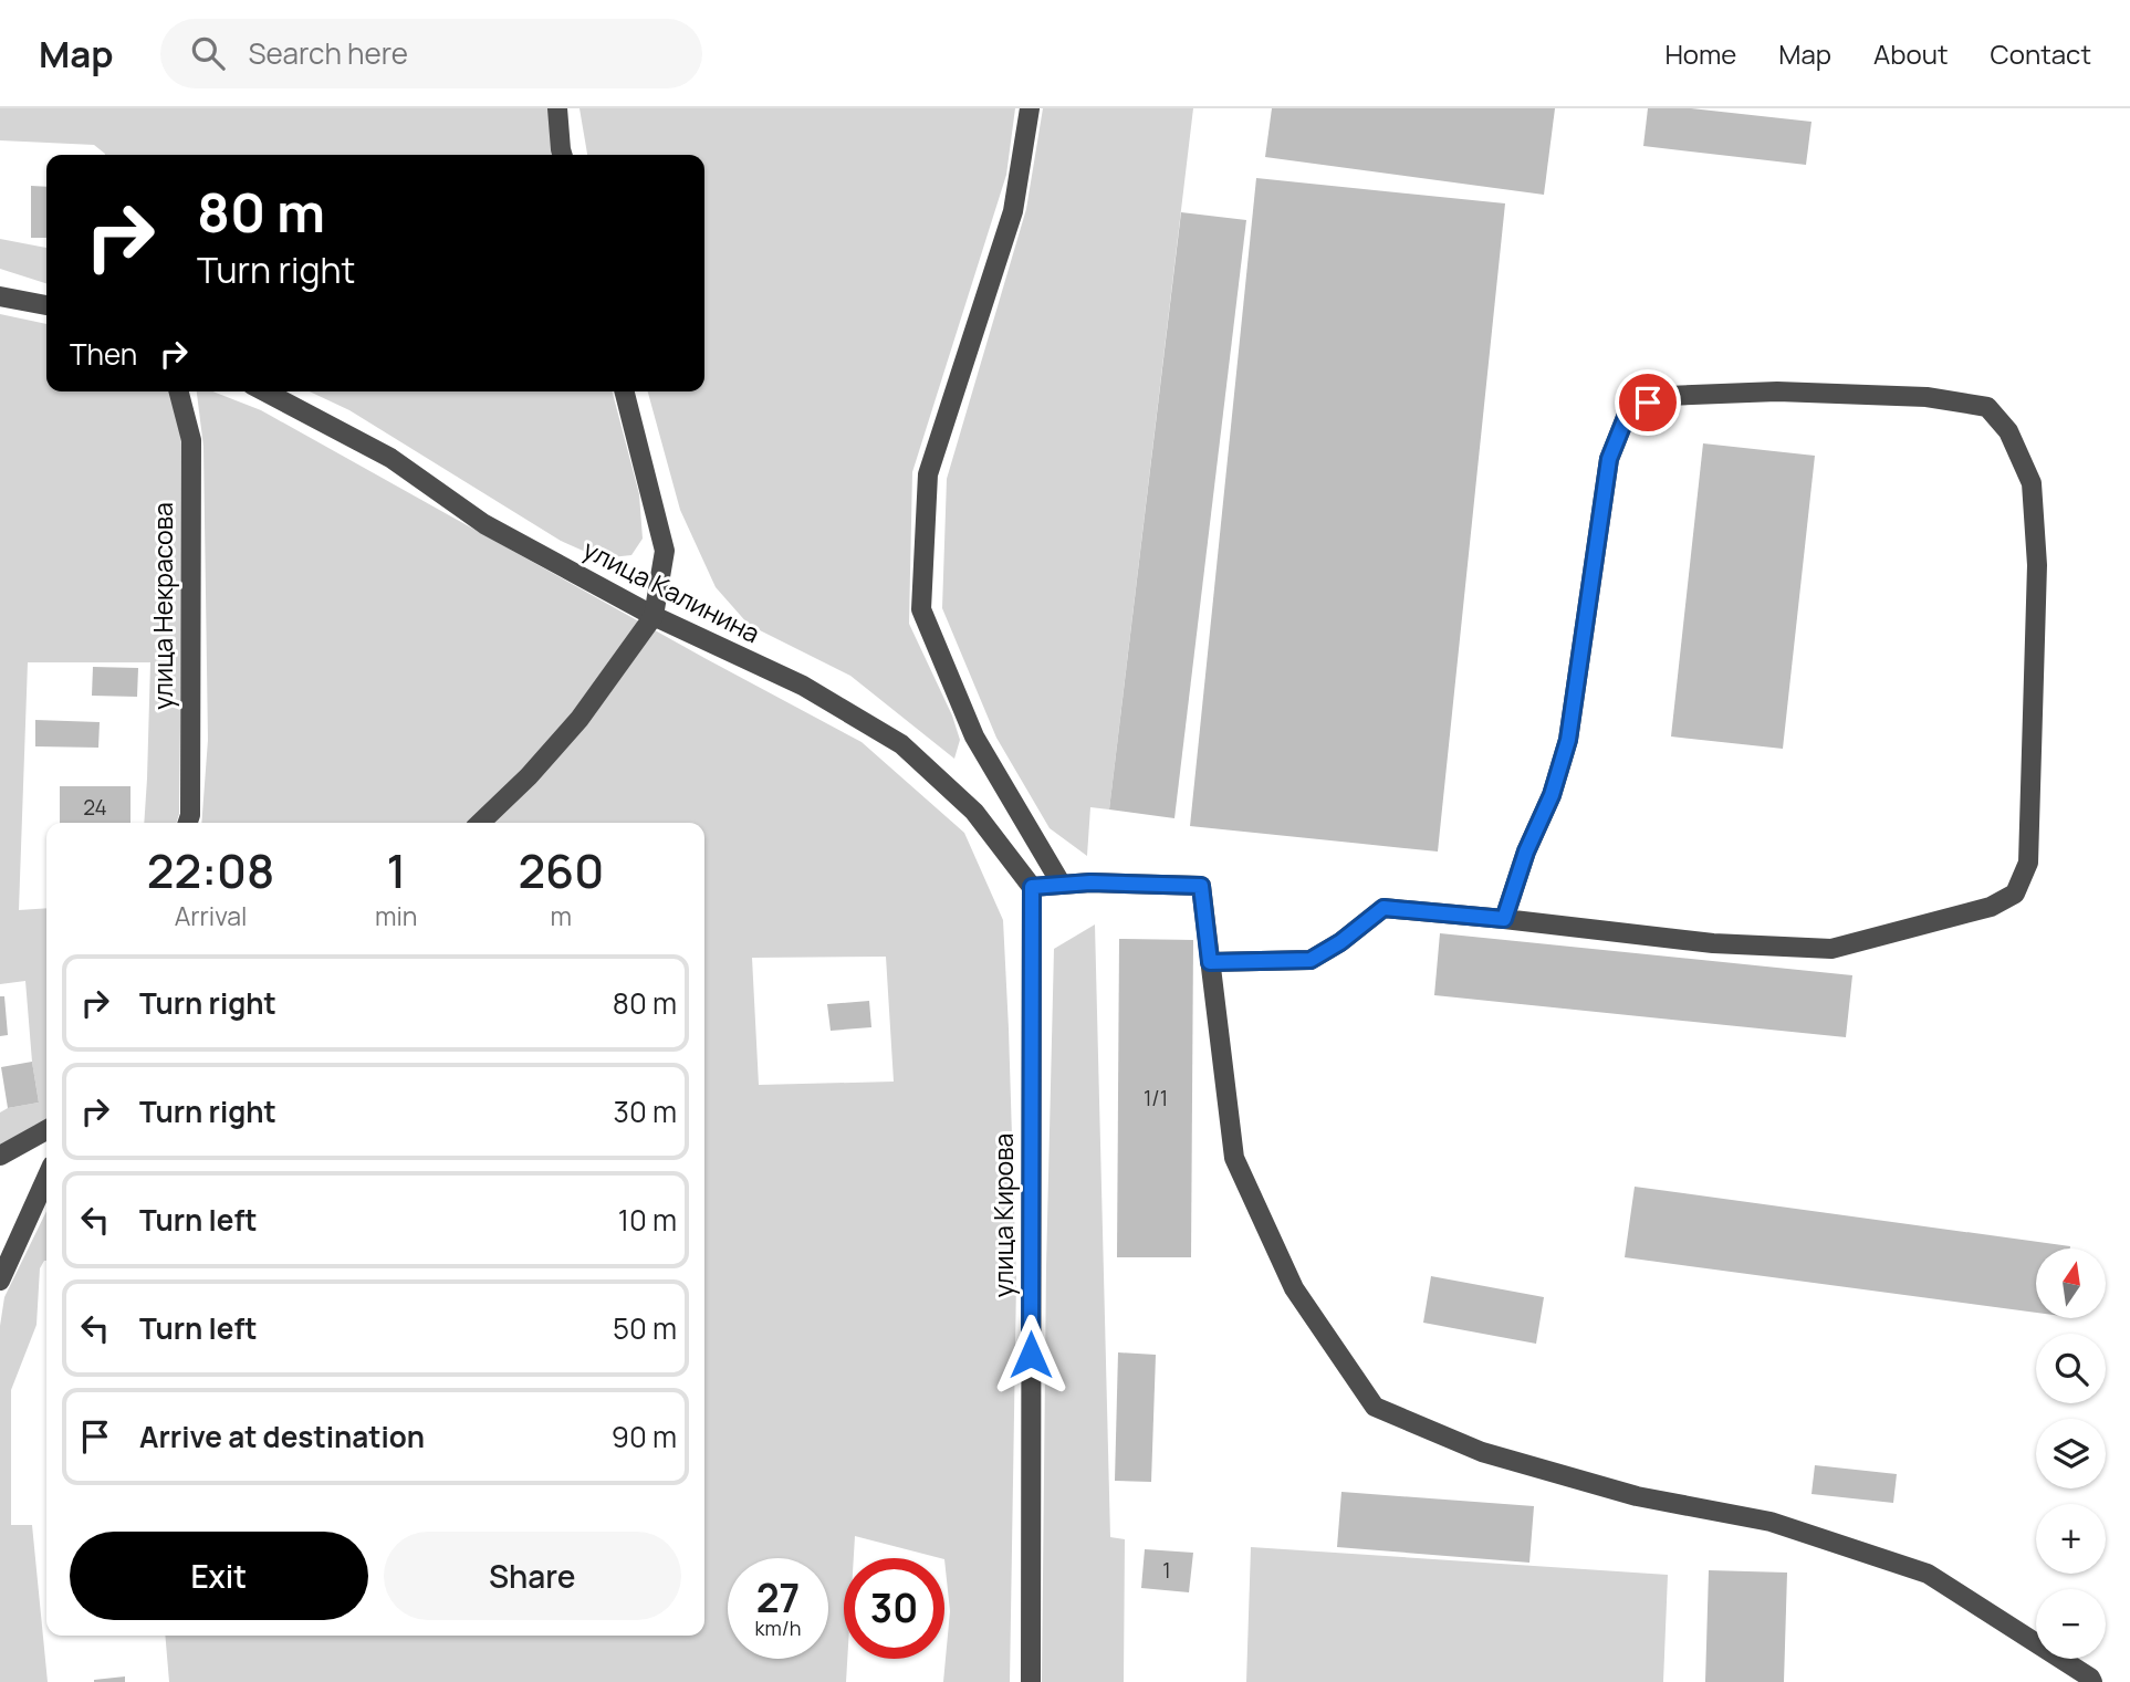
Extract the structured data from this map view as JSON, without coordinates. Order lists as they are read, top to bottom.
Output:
{
  "streets": {
    "street": ["улица Калинина", "улица Некрасова", "улица Кирова"]
  },
  "crossings": [
    ["улица Калинина", "улица Кирова"]
  ],
  "house_numbers": ["24", "1/1", "1"],
  "north": "top",
  "page": {
    "header": "Map",
    "search": "Search here",
    "nav": [
      "Home",
      "Map",
      "About",
      "Contact"
    ],
    "turn": ["80 m", "Turn right"],
    "then": "Then",
    "eta": [
      "22:08",
      "Arrival",
      "1",
      "min",
      "260",
      "m"
    ],
    "list": [
      {
        "name": "Turn right",
        "value": "80 m"
      },
      {
        "name": "Turn right",
        "value": "30 m"
      },
      {
        "name": "Turn left",
        "value": "10 m"
      },
      {
        "name": "Turn left",
        "value": "50 m"
      },
      {
        "name": "Arrive at destination",
        "value": "90 m"
      }
    ],
    "map_buttons": ["+", "−"],
    "buttons": ["Exit", "Share"],
    "speed": "27 km/h",
    "limit": "30"
  }
}
